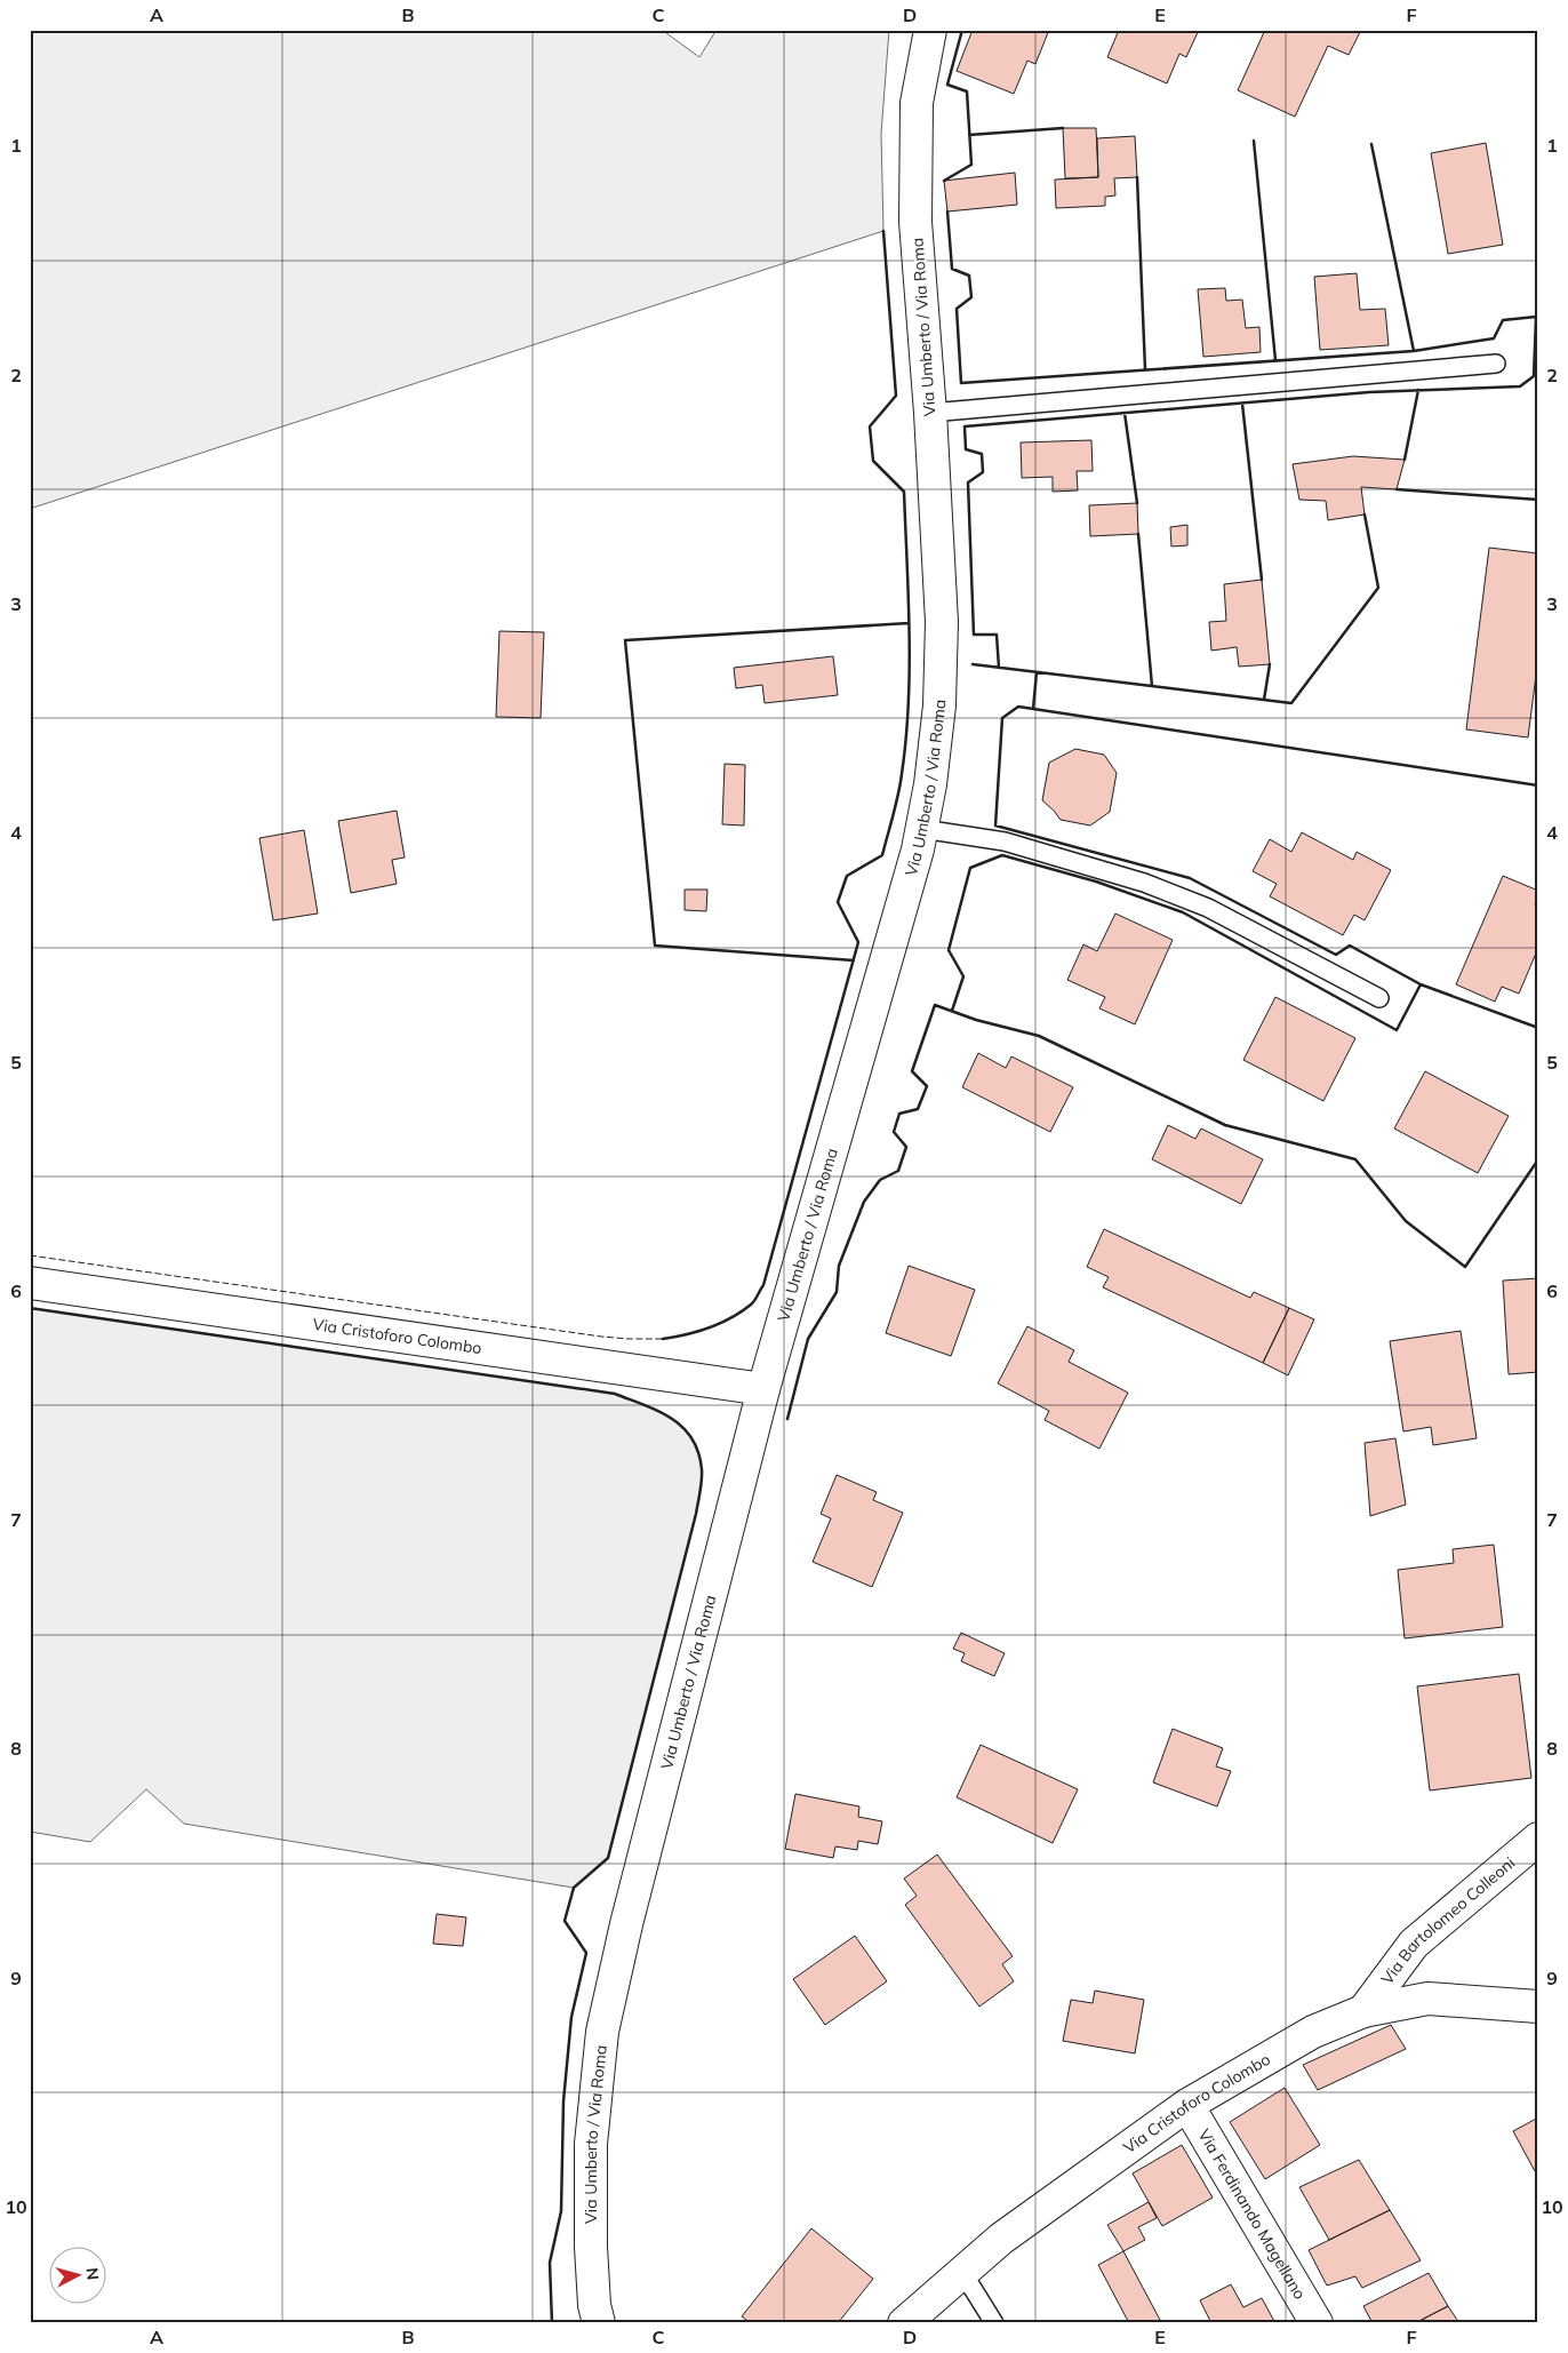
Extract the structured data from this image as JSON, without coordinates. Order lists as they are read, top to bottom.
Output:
{
  "streets": {
    "main road": [
      "Via Umberto / Via Roma",
      "Via Cristoforo Colombo",
      "Via Bartolomeo Colleoni",
      "Via Ferdinando Magellano"
    ]
  },
  "crossings": [
    ["Via Umberto / Via Roma", "Via Cristoforo Colombo"],
    ["Via Cristoforo Colombo", "Via Bartolomeo Colleoni"],
    ["Via Cristoforo Colombo", "Via Ferdinando Magellano"]
  ],
  "north": "right",
  "grid": {
    "columns": [
      "A",
      "B",
      "C",
      "D",
      "E",
      "F"
    ],
    "rows": [
      "1",
      "2",
      "3",
      "4",
      "5",
      "6",
      "7",
      "8",
      "9",
      "10"
    ]
  }
}
